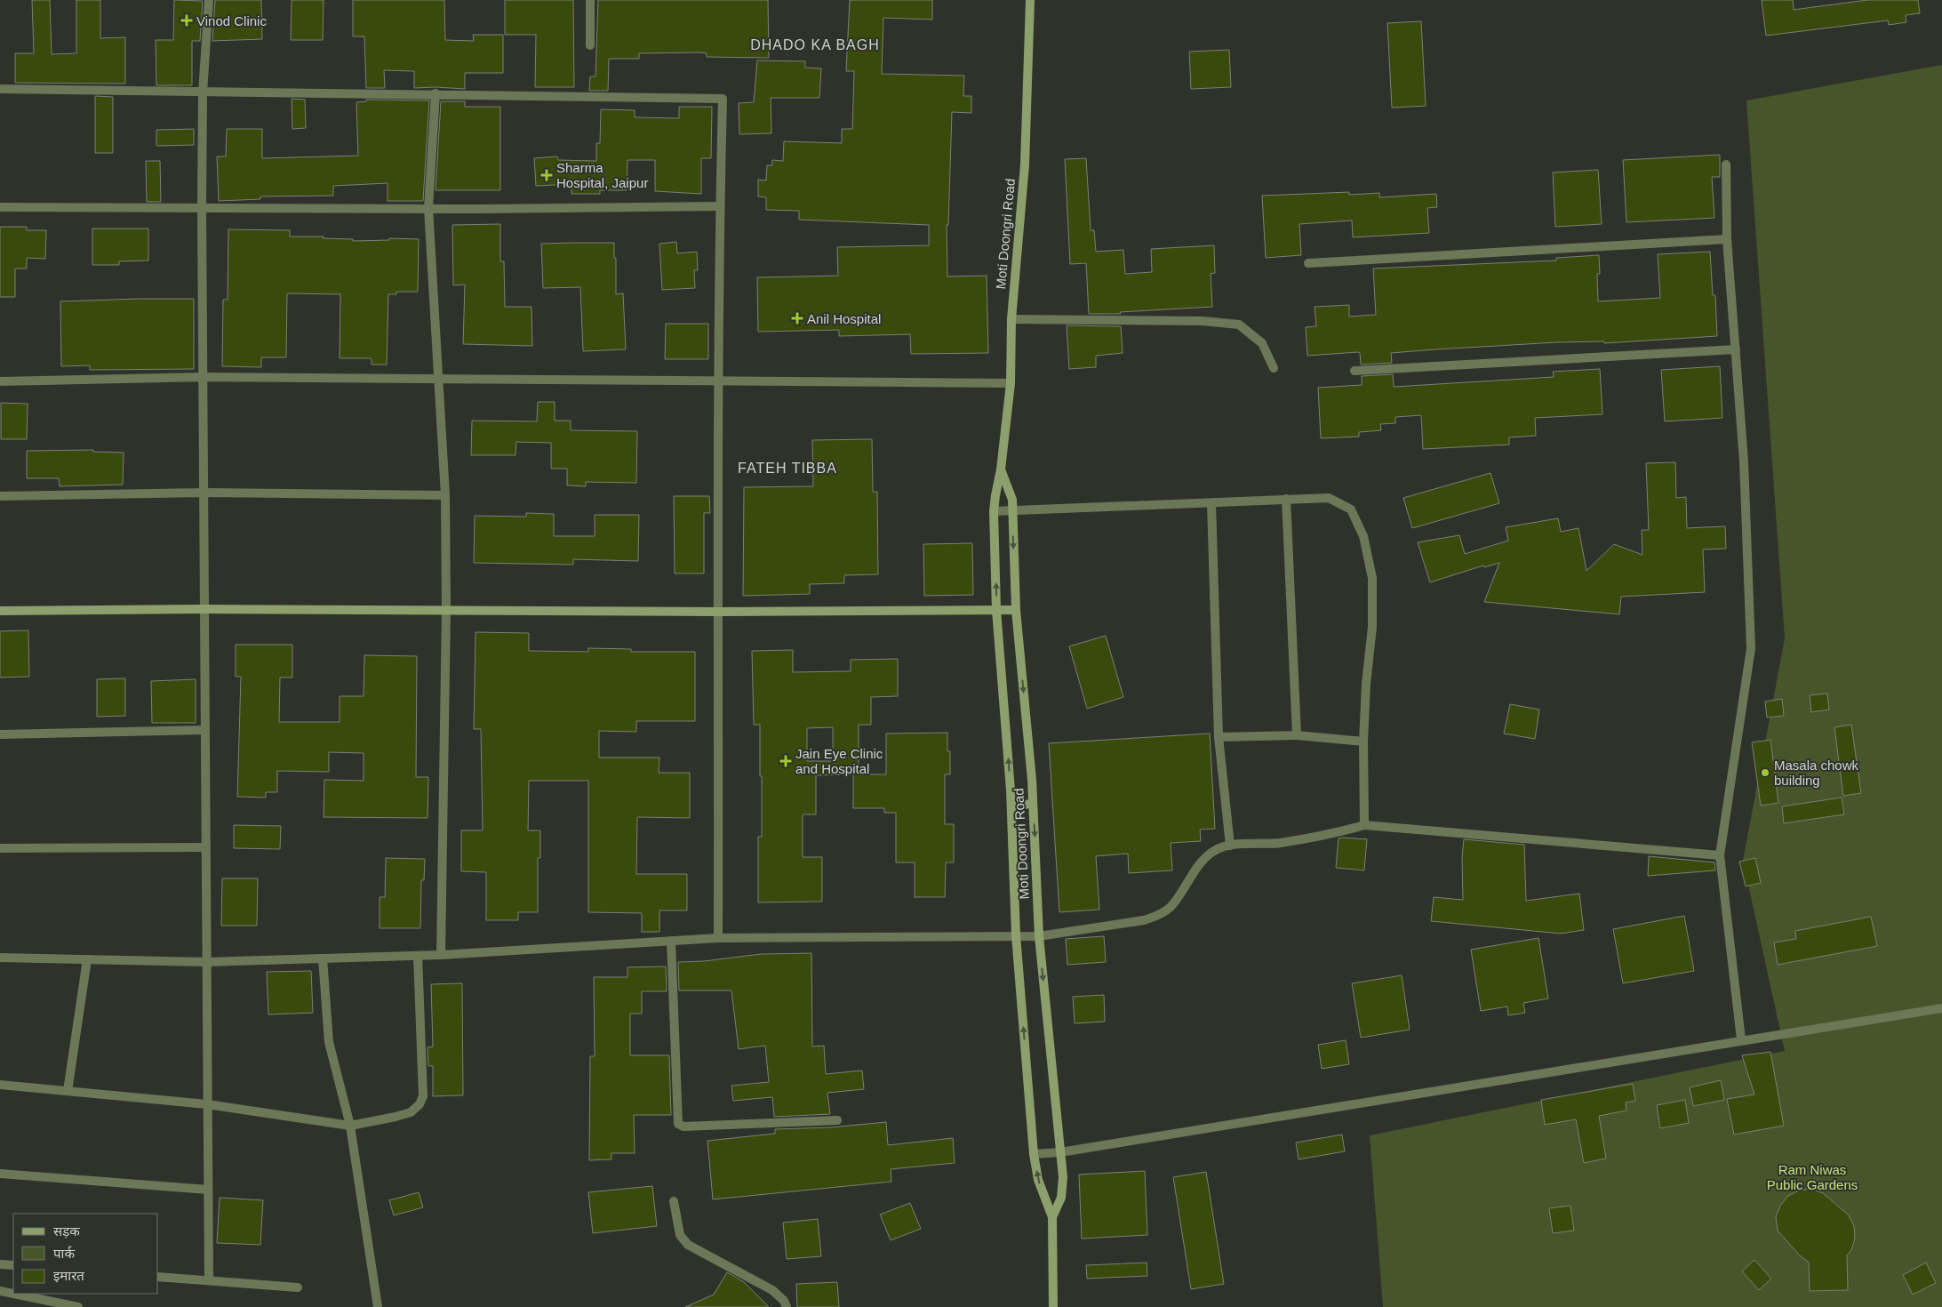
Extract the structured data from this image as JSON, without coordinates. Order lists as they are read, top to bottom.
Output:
{
  "streets": {
    "street": ["Moti Doongri Road"]
  },
  "districts": ["DHADO KA BAGH", "FATEH TIBBA"],
  "parks": ["Ram Niwas Public Gardens"],
  "places": {
    "health": [
      "Vinod Clinic",
      "Sharma Hospital, Jaipur",
      "Anil Hospital",
      "Jain Eye Clinic and Hospital"
    ],
    "other": ["Masala chowk building"]
  },
  "legend": ["सड़क", "पार्क", "इमारत"]
}
